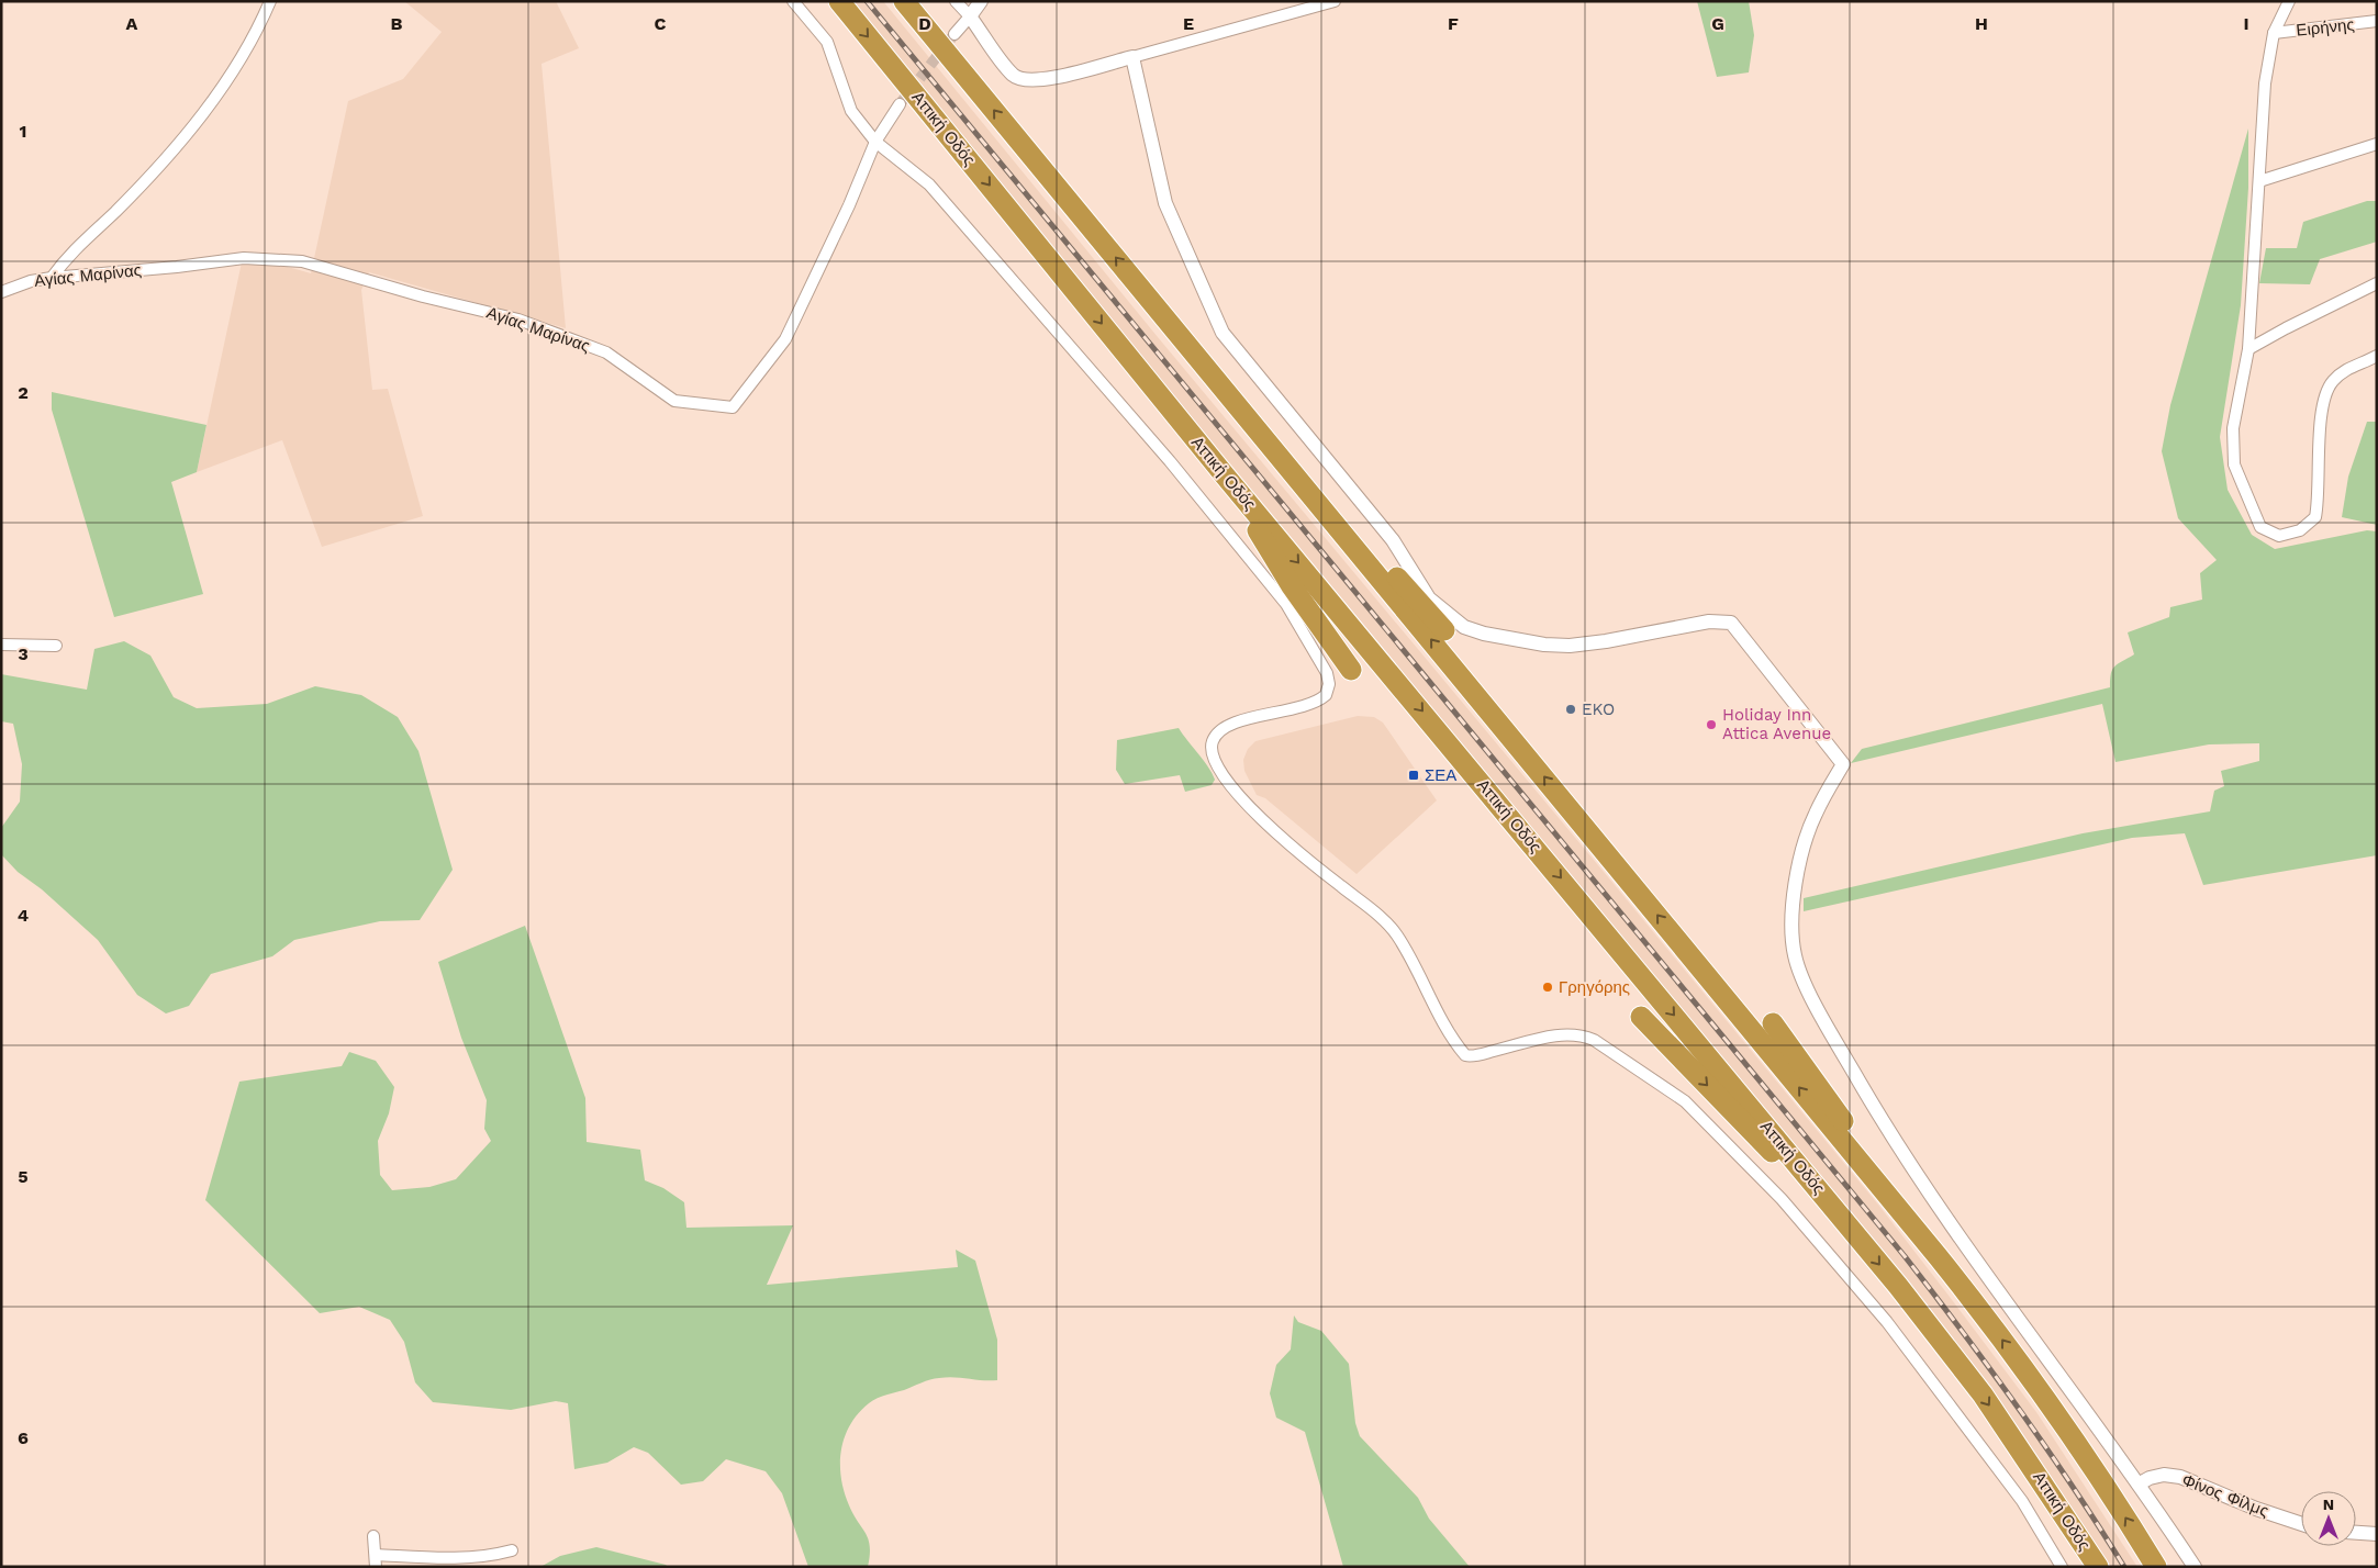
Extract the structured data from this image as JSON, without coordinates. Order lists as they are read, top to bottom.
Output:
{
  "streets": {
    "highway": ["Αττική Οδός"],
    "street": ["Ειρήνης", "Αγίας Μαρίνας", "Φίνος Φίλμς"]
  },
  "places": {
    "other": ["EKO", "Holiday Inn Attica Avenue", "Γρηγόρης"],
    "transit": ["ΣΕΑ"]
  },
  "north": "top",
  "grid": {
    "columns": [
      "A",
      "B",
      "C",
      "D",
      "E",
      "F",
      "G",
      "H",
      "I"
    ],
    "rows": [
      "1",
      "2",
      "3",
      "4",
      "5",
      "6"
    ]
  }
}
